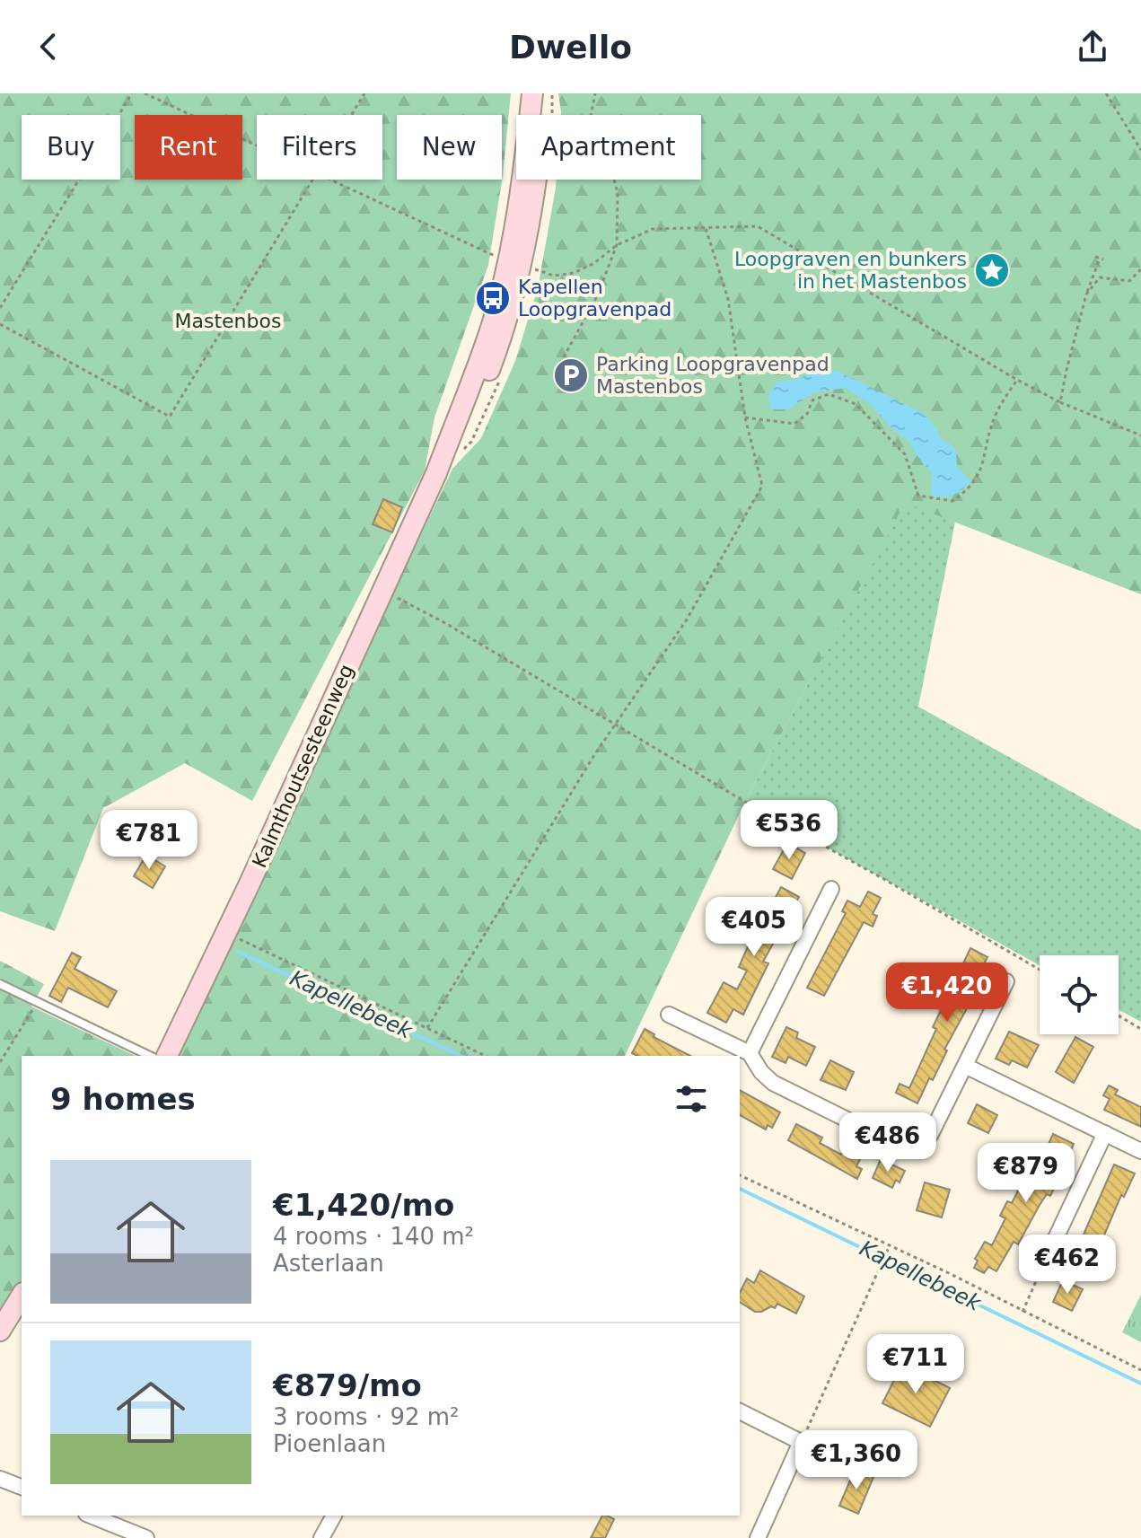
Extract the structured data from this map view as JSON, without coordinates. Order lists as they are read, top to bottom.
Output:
{
  "streets": {
    "main road": ["Kalmthoutsesteenweg"]
  },
  "water": ["Kapellebeek"],
  "parks": ["Mastenbos"],
  "places": {
    "place": ["Loopgraven en bunkers in het Mastenbos"],
    "bus stop": ["Kapellen Loopgravenpad"],
    "parking": ["Parking Loopgravenpad Mastenbos"]
  },
  "page": {
    "header": "Dwello",
    "chip": [
      "Buy",
      "Rent",
      "Filters",
      "New",
      "Apartment"
    ],
    "price": [
      "€536",
      "€781",
      "€405",
      "€1,420",
      "€486",
      "€879",
      "€462",
      "€711",
      "€1,360"
    ],
    "heading": "9 homes",
    "list": [
      {
        "name": "€1,420/mo",
        "note": "4 rooms · 140 m² · Asterlaan"
      },
      {
        "name": "€879/mo",
        "note": "3 rooms · 92 m² · Pioenlaan"
      }
    ]
  }
}
